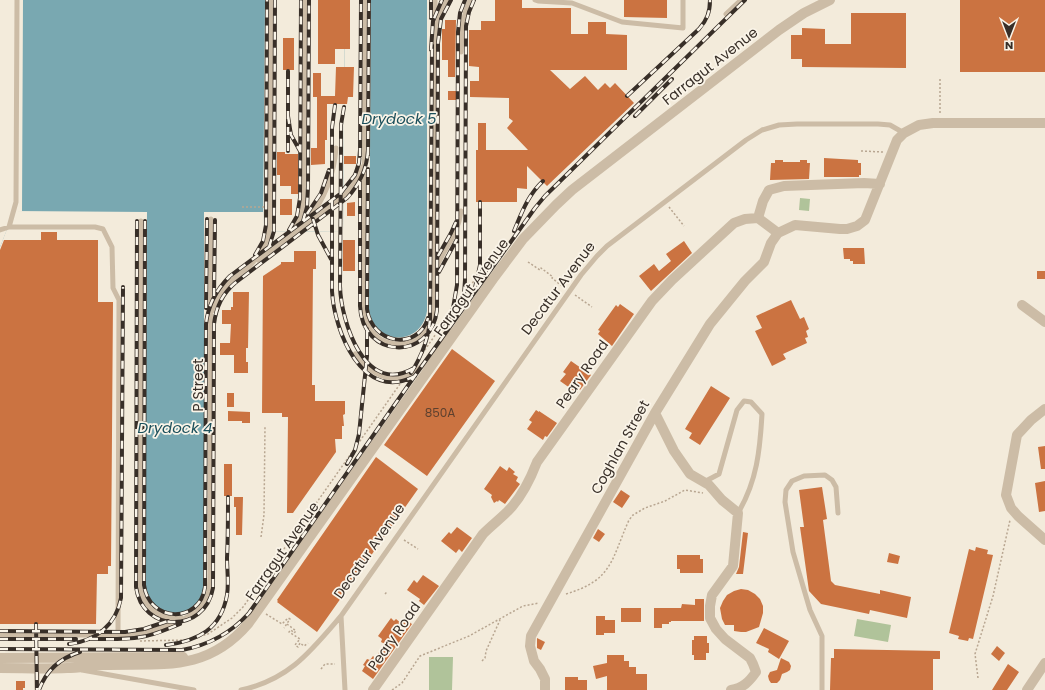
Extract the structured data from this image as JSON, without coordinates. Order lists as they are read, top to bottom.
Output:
{
  "streets": {
    "street": ["Farragut Avenue", "Peary Road", "Coghlan Street"],
    "lane": ["Decatur Avenue", "P Street"]
  },
  "water": ["Drydock 5", "Drydock 4"],
  "house_numbers": ["850A"],
  "north": "bottom"
}
